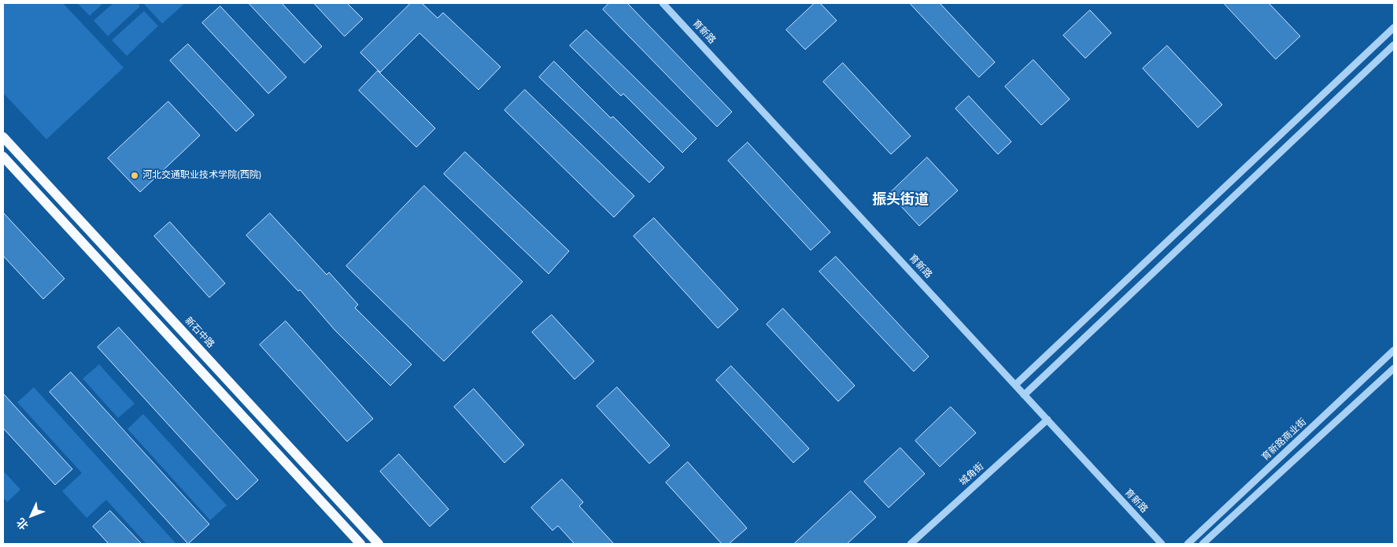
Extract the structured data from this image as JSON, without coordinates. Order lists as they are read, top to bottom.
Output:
{
  "streets": {
    "main road": ["新石中路"],
    "street": ["育新路", "育新路商业街", "城角街"]
  },
  "crossings": [
    ["育新路", "城角街"]
  ],
  "districts": ["振头街道"],
  "places": ["河北交通职业技术学院(西院)"],
  "north": "bottom left"
}
